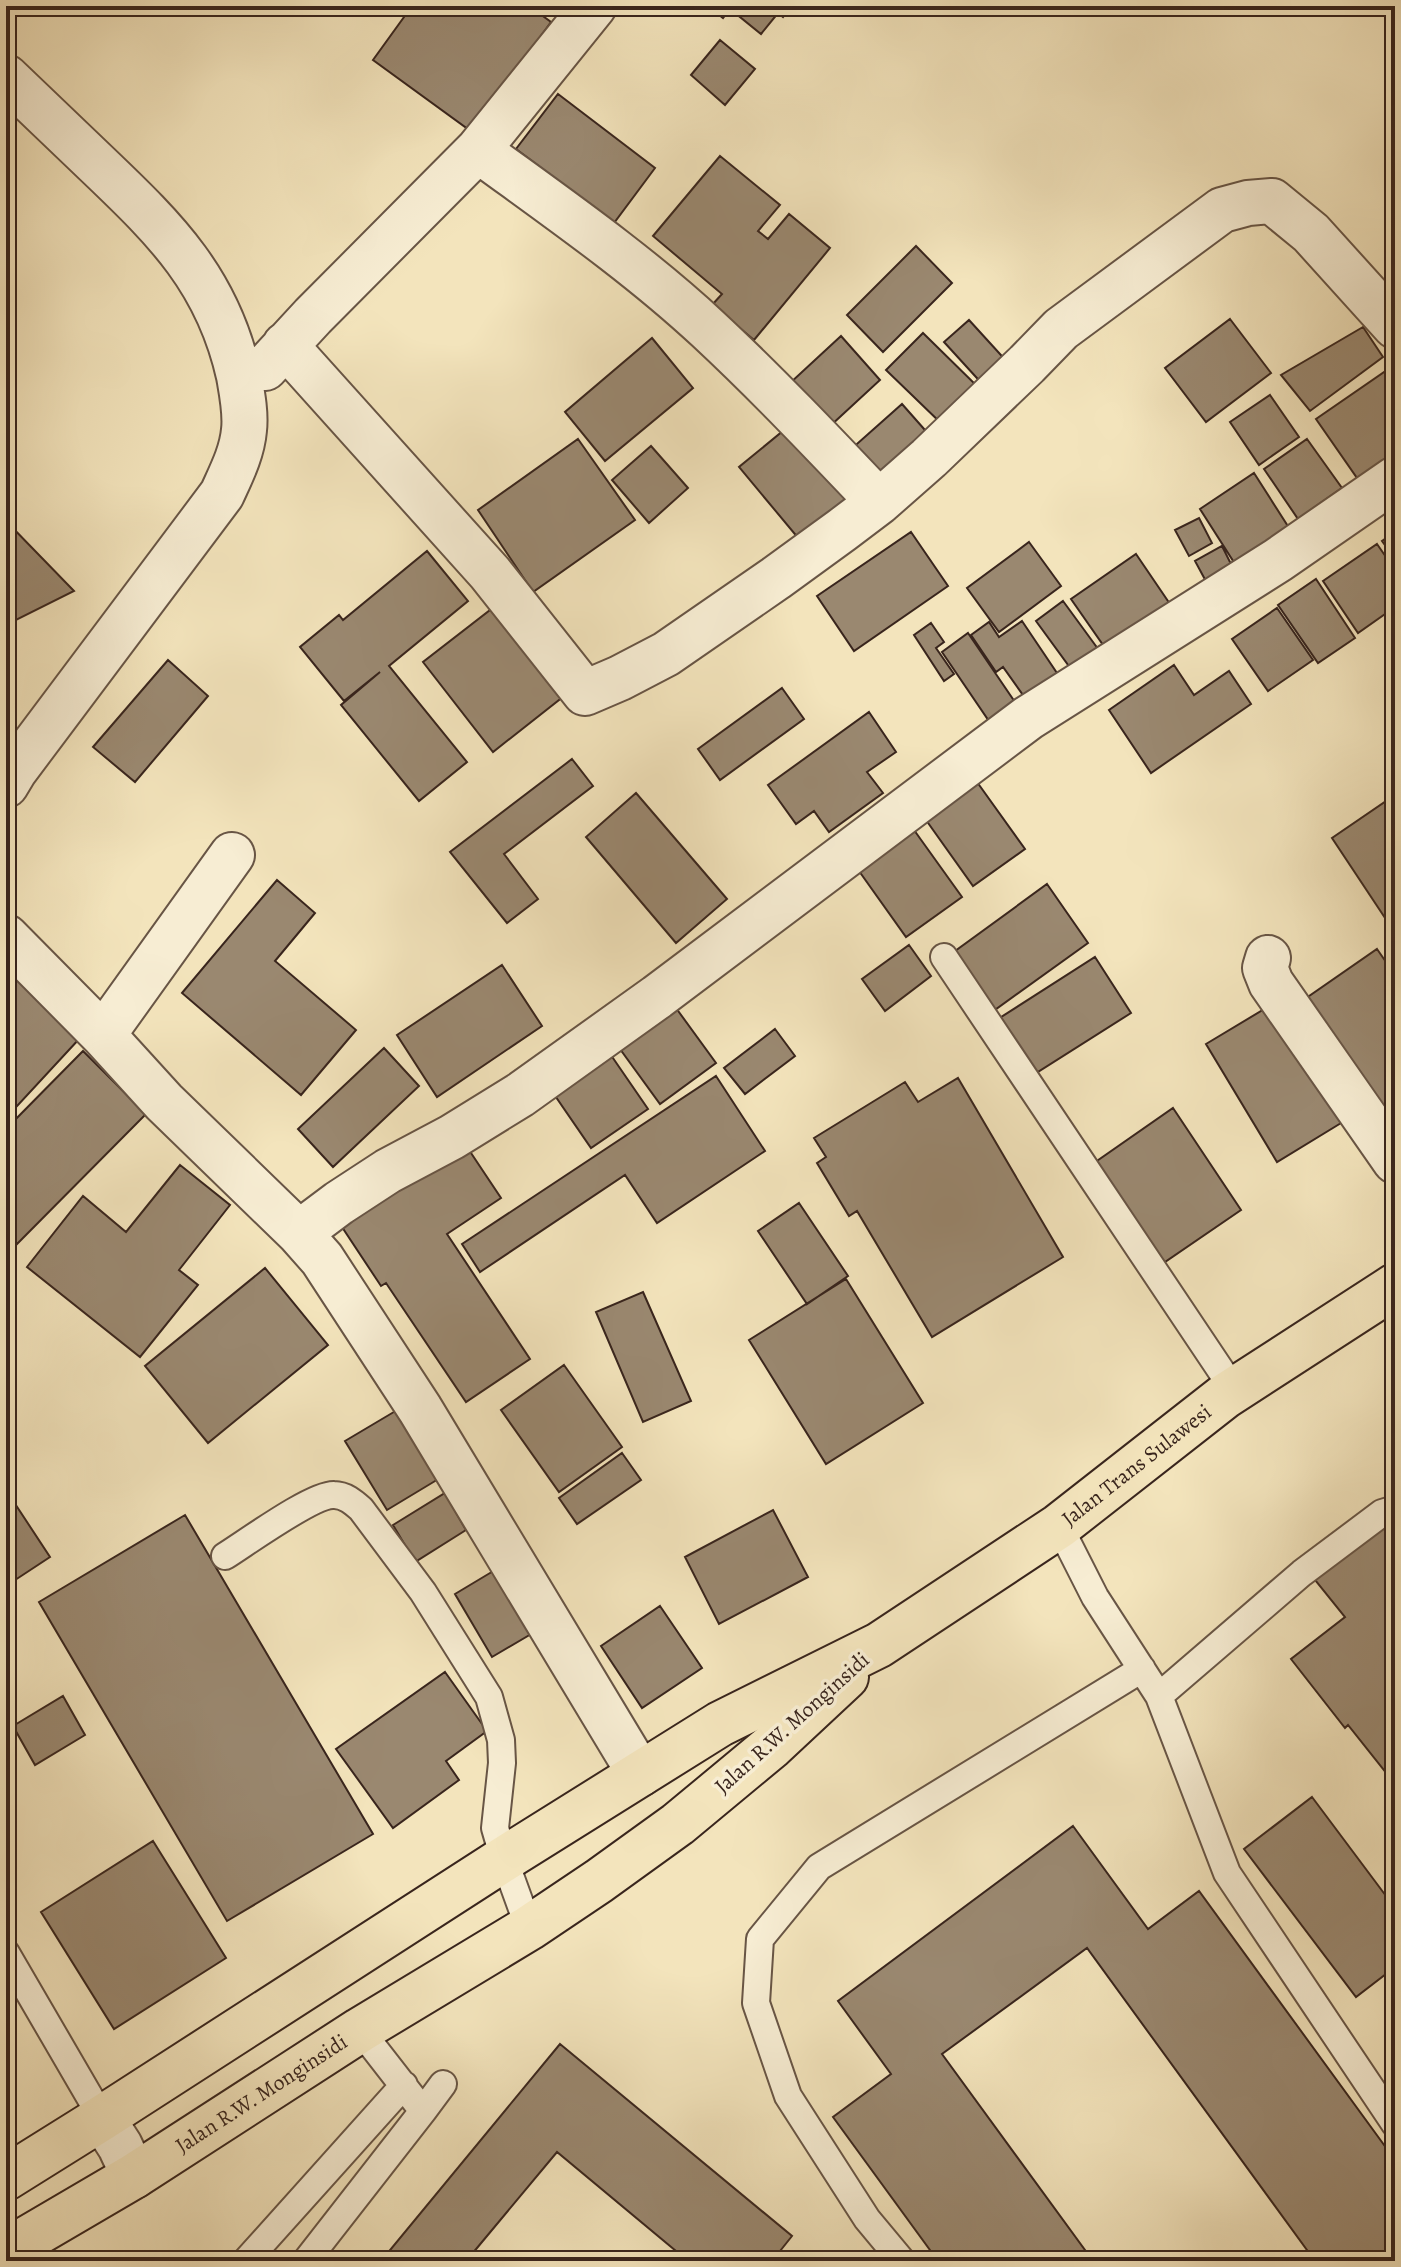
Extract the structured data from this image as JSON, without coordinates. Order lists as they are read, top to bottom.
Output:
{
  "streets": {
    "highway": ["Jalan Trans Sulawesi", "Jalan R.W. Monginsidi"]
  },
  "crossings": [
    ["Jalan Trans Sulawesi", "Jalan R.W. Monginsidi"]
  ]
}
